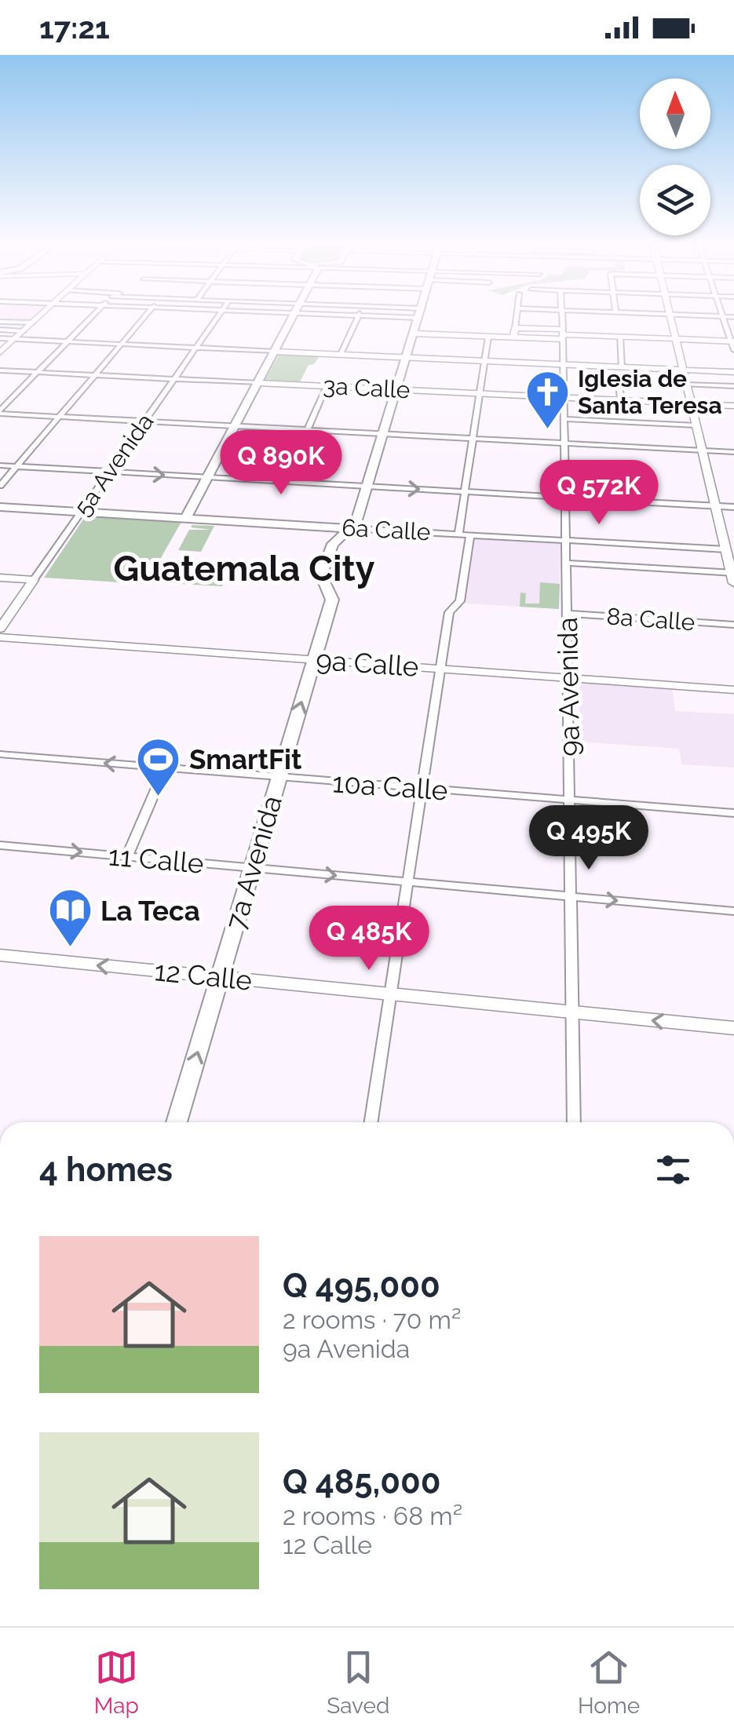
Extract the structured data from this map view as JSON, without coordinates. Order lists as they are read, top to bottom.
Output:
{
  "streets": {
    "main road": ["6a Calle", "7a Avenida"],
    "street": [
      "3a Calle",
      "5a Avenida",
      "8a Calle",
      "9a Calle",
      "9a Avenida",
      "10a Calle",
      "11 Calle",
      "12 Calle"
    ]
  },
  "crossings": [
    ["3a Calle", "5a Avenida"],
    ["3a Calle", "9a Avenida"],
    ["3a Calle", "7a Avenida"],
    ["5a Avenida", "6a Calle"],
    ["6a Calle", "9a Avenida"],
    ["6a Calle", "7a Avenida"],
    ["8a Calle", "9a Avenida"],
    ["9a Calle", "9a Avenida"],
    ["9a Calle", "7a Avenida"],
    ["9a Avenida", "10a Calle"],
    ["9a Avenida", "11 Calle"],
    ["9a Avenida", "12 Calle"],
    ["10a Calle", "7a Avenida"],
    ["11 Calle", "7a Avenida"],
    ["7a Avenida", "12 Calle"]
  ],
  "one_way": ["11 Calle", "12 Calle"],
  "districts": ["Guatemala City"],
  "places": {
    "church": ["Iglesia de Santa Teresa"],
    "sports": ["SmartFit"],
    "library": ["La Teca"]
  },
  "north": "top",
  "page": {
    "status": "17:21",
    "price": [
      "Q 890K",
      "Q 572K",
      "Q 495K",
      "Q 485K"
    ],
    "heading": "4 homes",
    "list": [
      {
        "name": "Q 495,000",
        "note": "2 rooms · 70 m² · 9a Avenida"
      },
      {
        "name": "Q 485,000",
        "note": "2 rooms · 68 m² · 12 Calle"
      }
    ],
    "tabs": ["Map", "Saved", "Home"]
  }
}
